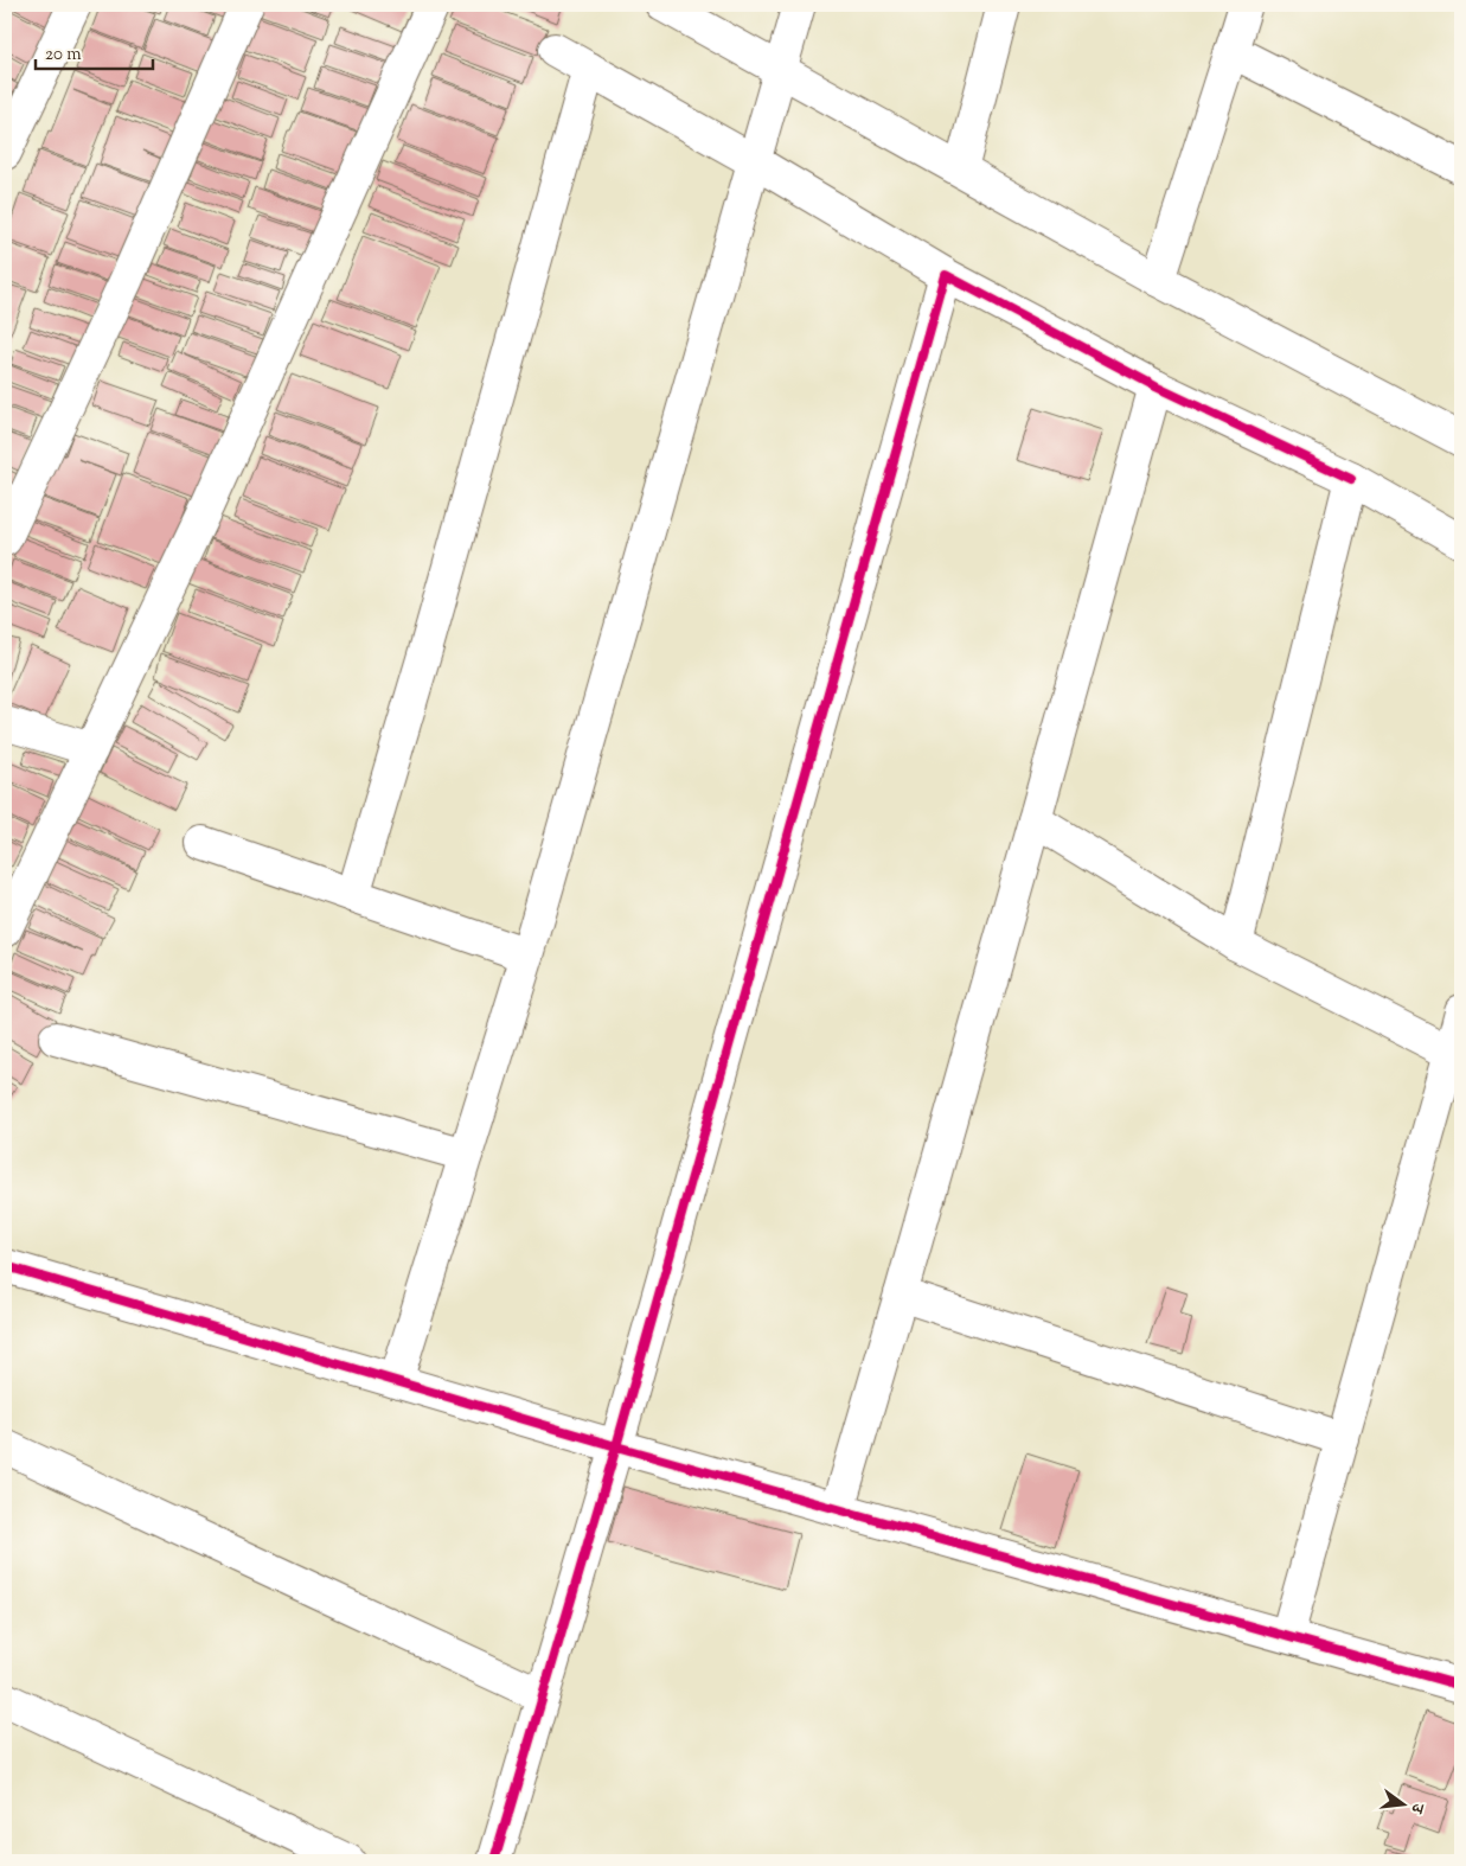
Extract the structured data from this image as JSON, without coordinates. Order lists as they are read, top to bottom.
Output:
{
  "scale_bar": "20 m",
  "north": "right"
}
